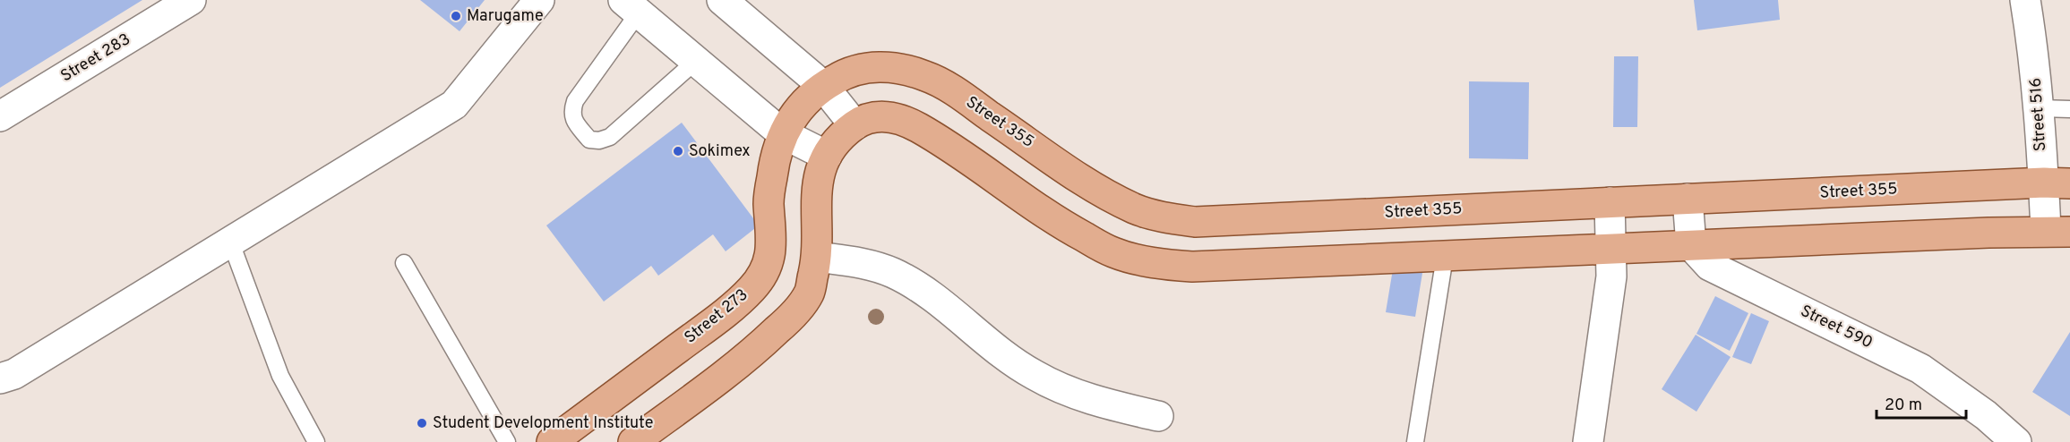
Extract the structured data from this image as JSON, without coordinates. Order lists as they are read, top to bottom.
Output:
{
  "streets": {
    "main road": ["Street 355", "Street 273"],
    "street": ["Street 283", "Street 516", "Street 590"]
  },
  "crossings": [
    ["Street 516", "Street 355"],
    ["Street 355", "Street 273"]
  ],
  "places": ["Marugame", "Sokimex", "Student Development Institute"],
  "scale_bar": "20 m"
}
